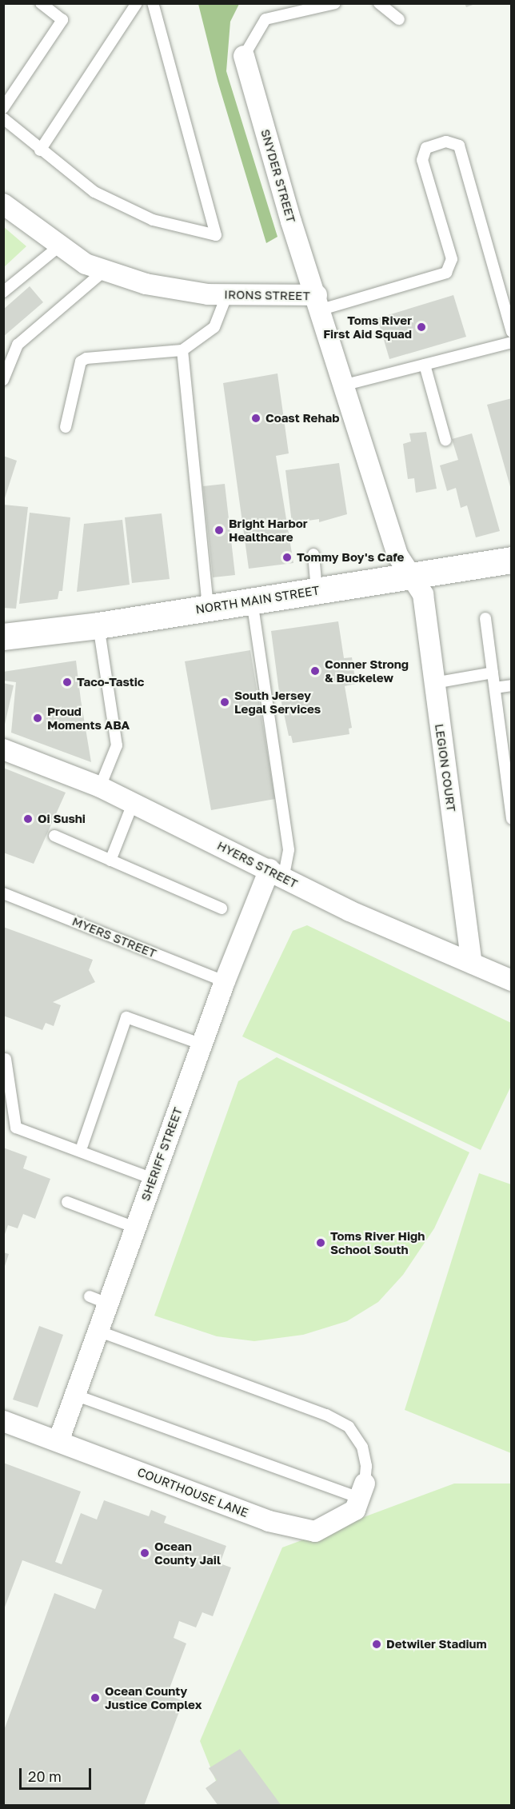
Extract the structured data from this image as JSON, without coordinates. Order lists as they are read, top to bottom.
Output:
{
  "streets": {
    "main road": ["NORTH MAIN STREET"],
    "street": [
      "SNYDER STREET",
      "IRONS STREET",
      "LEGION COURT",
      "HYERS STREET",
      "SHERIFF STREET",
      "COURTHOUSE LANE"
    ],
    "lane": ["MYERS STREET"]
  },
  "crossings": [
    ["SNYDER STREET", "IRONS STREET"],
    ["IRONS STREET", "NORTH MAIN STREET"],
    ["IRONS STREET", "LEGION COURT"],
    ["NORTH MAIN STREET", "LEGION COURT"],
    ["LEGION COURT", "HYERS STREET"],
    ["HYERS STREET", "SHERIFF STREET"],
    ["MYERS STREET", "SHERIFF STREET"],
    ["SHERIFF STREET", "COURTHOUSE LANE"]
  ],
  "places": [
    "Toms River First Aid Squad",
    "Coast Rehab",
    "Bright Harbor Healthcare",
    "Tommy Boy's Cafe",
    "Conner Strong & Buckelew",
    "Taco-Tastic",
    "South Jersey Legal Services",
    "Proud Moments ABA",
    "Oi Sushi",
    "Toms River High School South",
    "Ocean County Jail",
    "Detwiler Stadium",
    "Ocean County Justice Complex"
  ],
  "scale_bar": "20 m"
}
